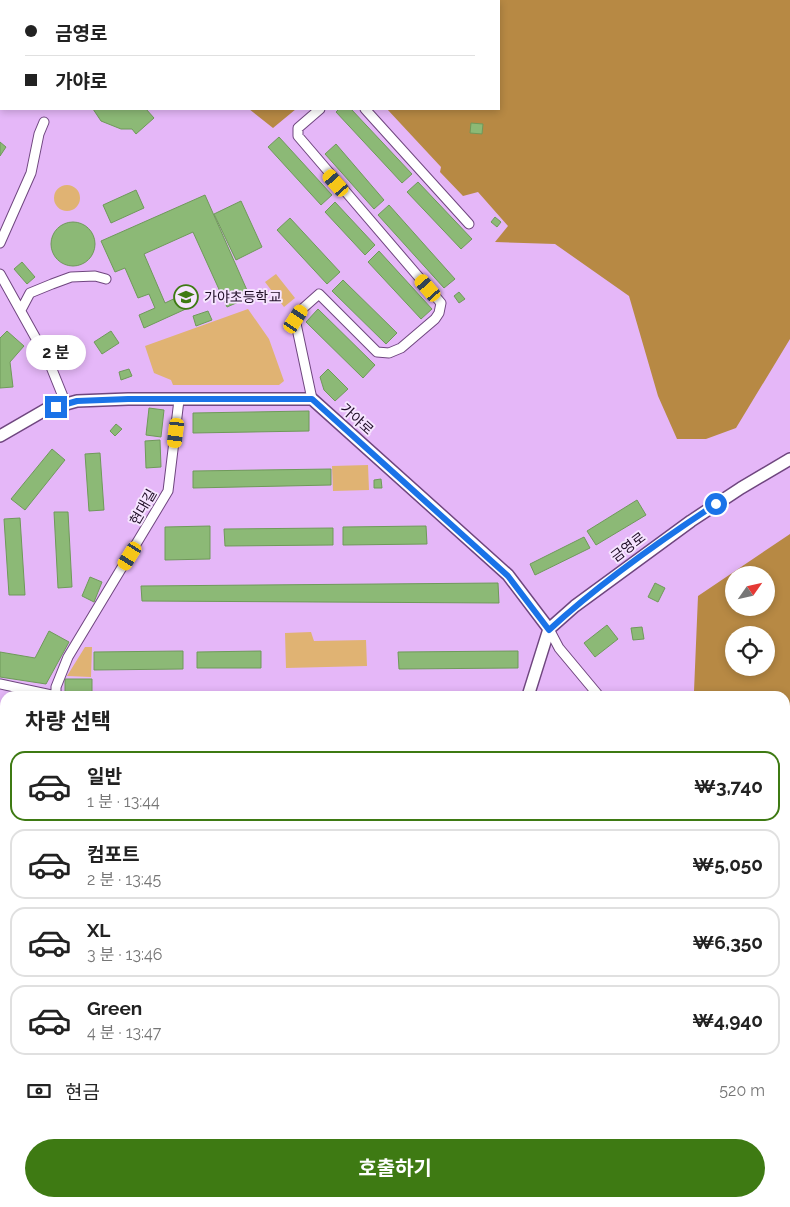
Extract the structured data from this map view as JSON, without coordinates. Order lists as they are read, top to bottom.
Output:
{
  "streets": {
    "street": ["가야로", "현대길", "금영로"]
  },
  "crossings": [
    ["가야로", "금영로"]
  ],
  "places": {
    "school or university": ["가야초등학교"]
  },
  "north": "top right",
  "page": {
    "banner": ["금영로", "가야로"],
    "bubble": "2 분",
    "heading": "차량 선택",
    "list": [
      {
        "name": "일반",
        "note": "1 분 · 13:44",
        "value": "₩3,740"
      },
      {
        "name": "컴포트",
        "note": "2 분 · 13:45",
        "value": "₩5,050"
      },
      {
        "name": "XL",
        "note": "3 분 · 13:46",
        "value": "₩6,350"
      },
      {
        "name": "Green",
        "note": "4 분 · 13:47",
        "value": "₩4,940"
      }
    ],
    "pay": ["현금", "520 m"],
    "buttons": "호출하기"
  }
}
